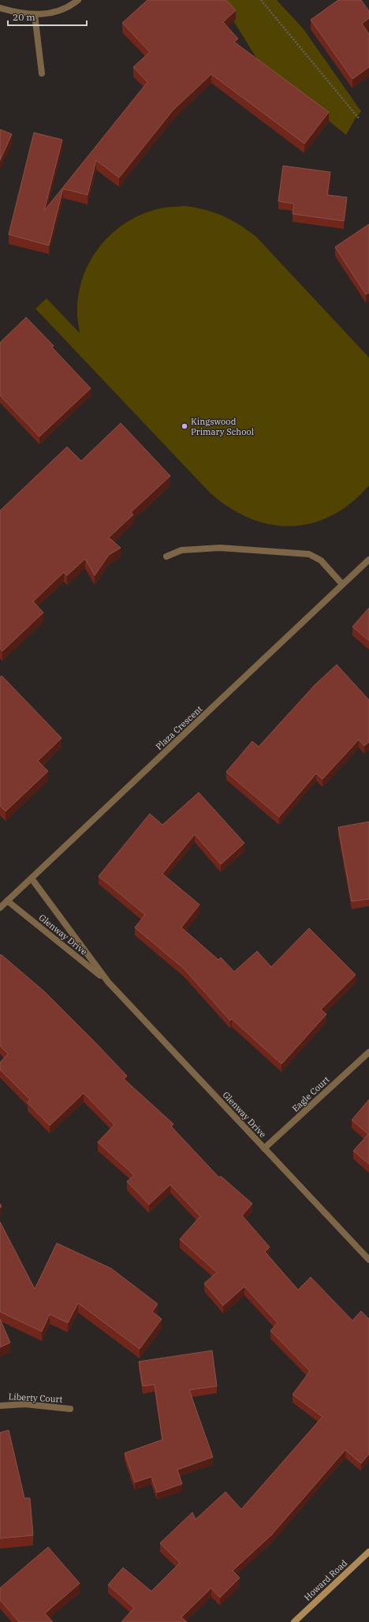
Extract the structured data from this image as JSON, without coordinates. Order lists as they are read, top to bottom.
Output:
{
  "streets": {
    "main road": ["Howard Road"],
    "street": [
      "Plaza Crescent",
      "Glenway Drive",
      "Eagle Court",
      "Liberty Court"
    ]
  },
  "crossings": [
    ["Plaza Crescent", "Glenway Drive"],
    ["Glenway Drive", "Eagle Court"]
  ],
  "places": ["Kingswood Primary School"],
  "scale_bar": "20 m"
}
